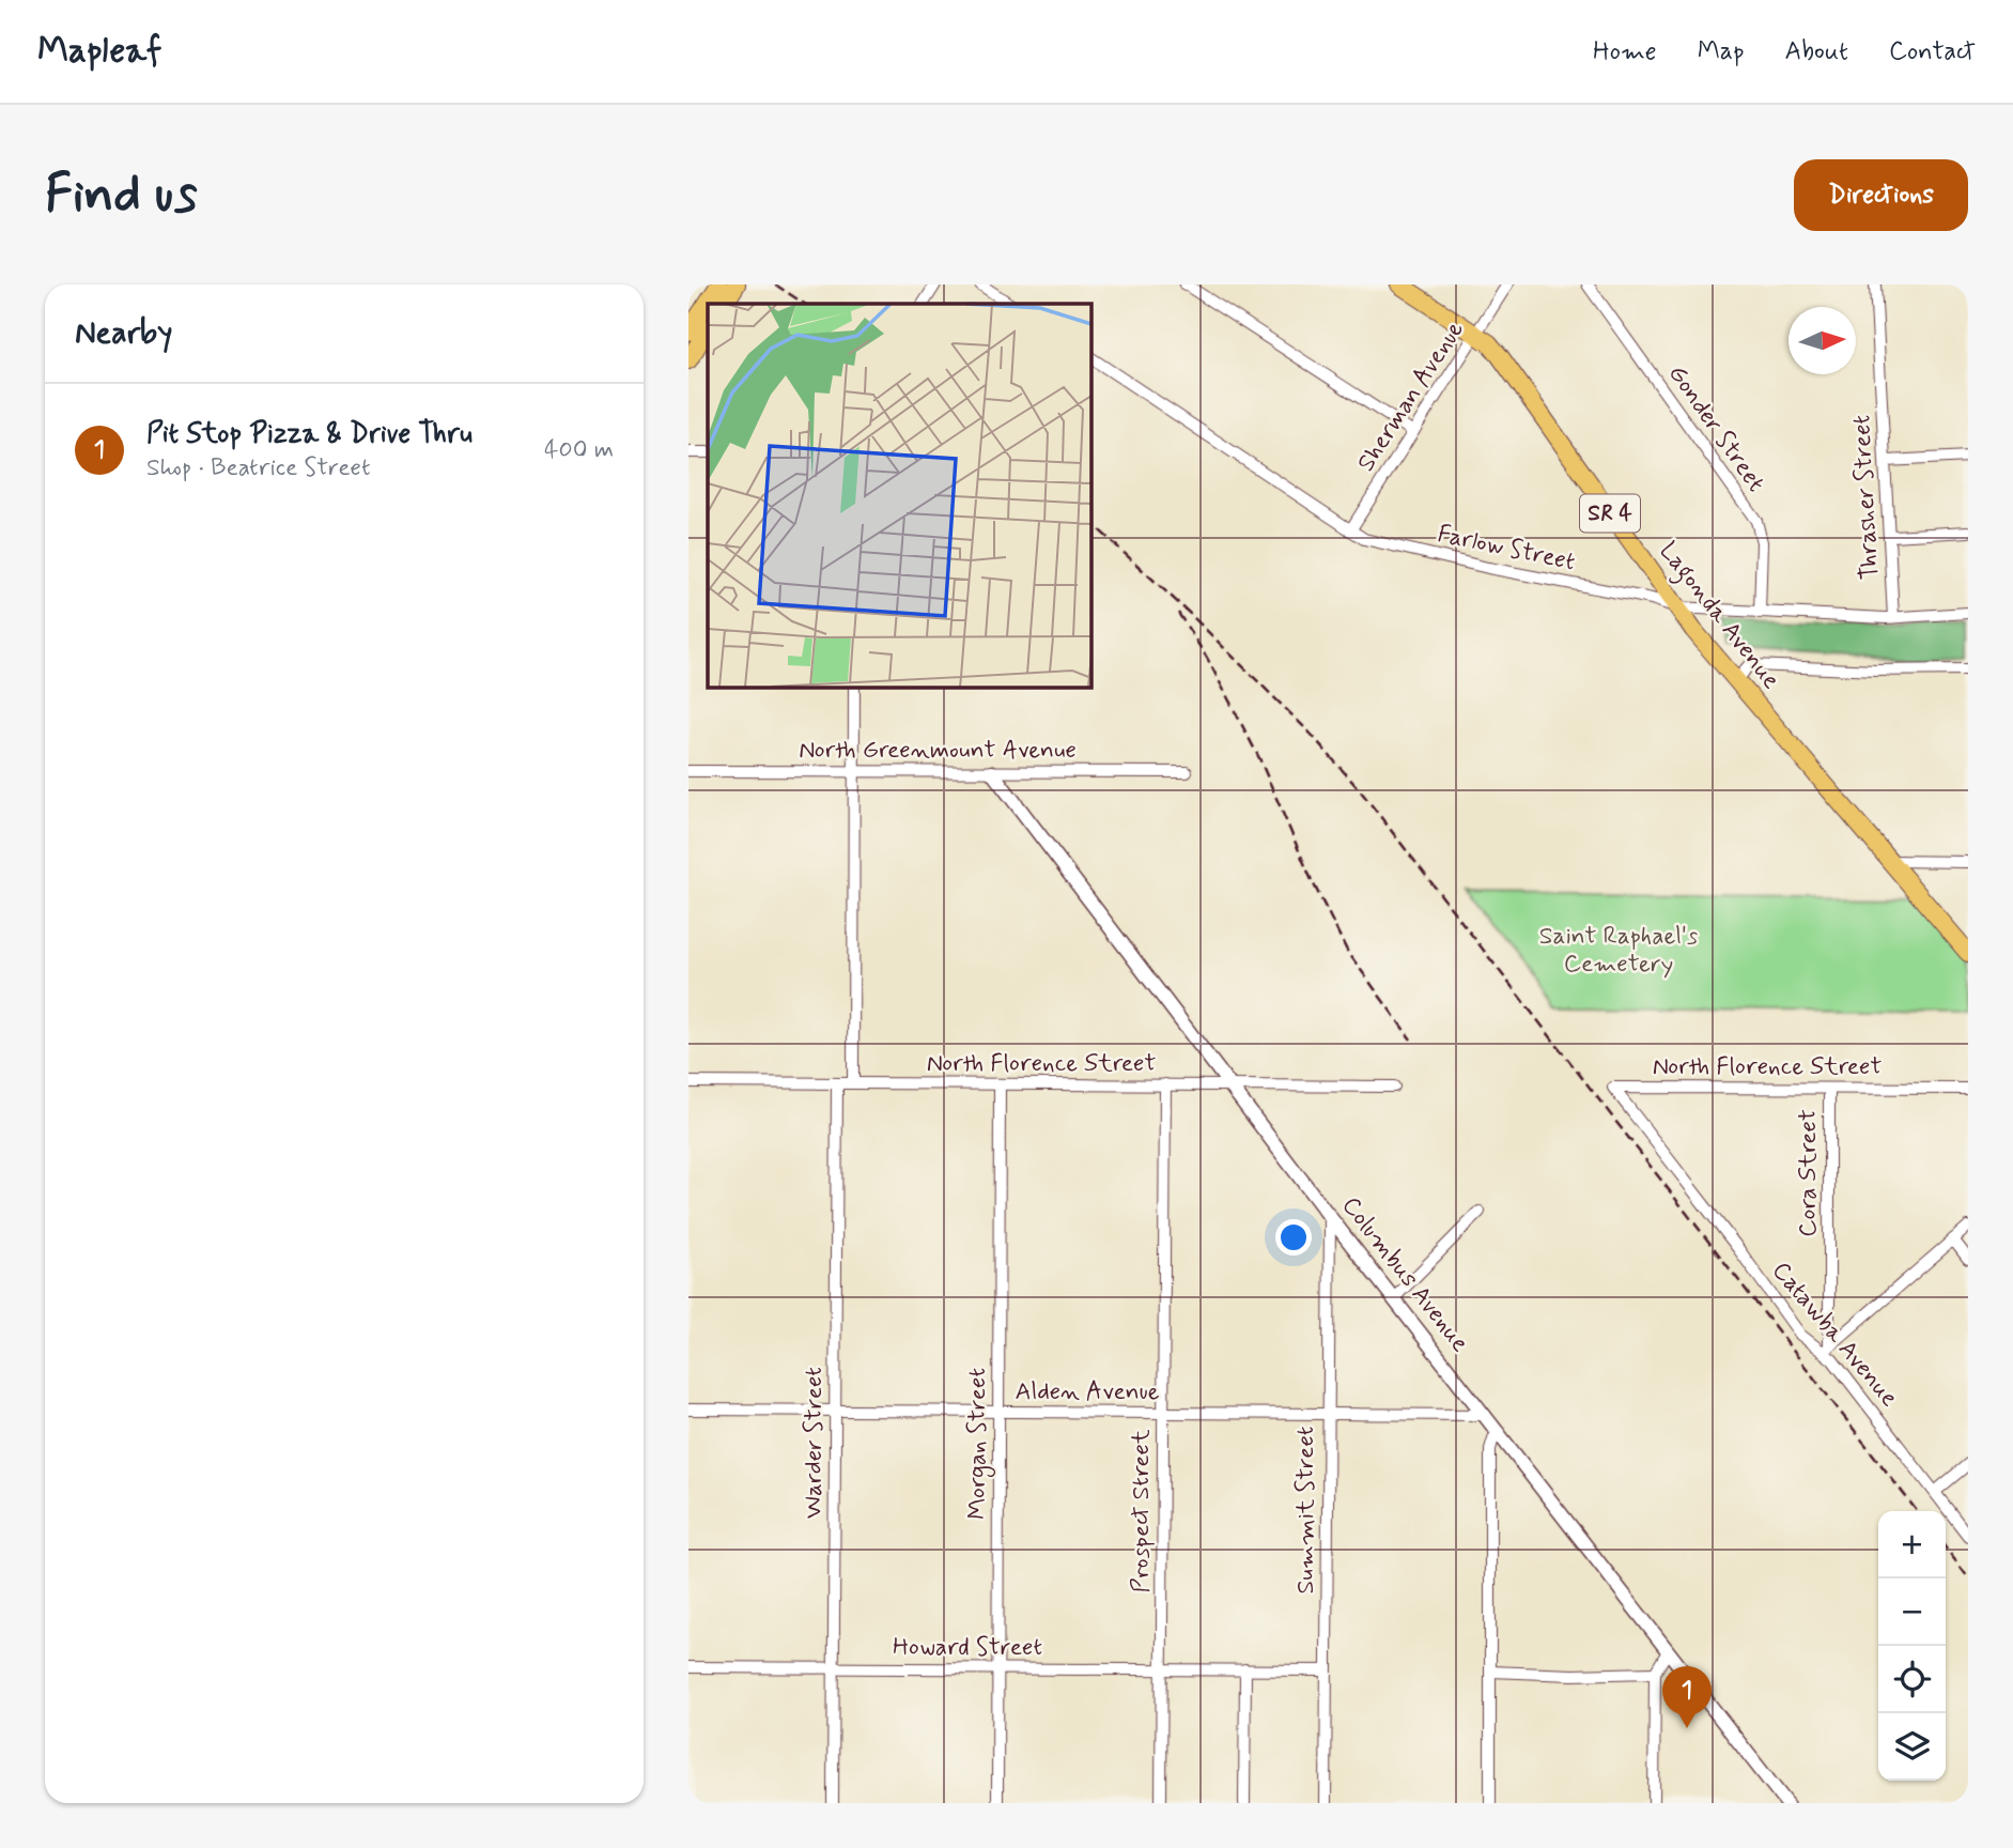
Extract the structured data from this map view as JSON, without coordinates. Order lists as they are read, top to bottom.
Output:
{
  "streets": {
    "main road": ["SR 4", "Lagonda Avenue"],
    "street": [
      "Sherman Avenue",
      "Gonder Street",
      "Thrasher Street",
      "Farlow Street",
      "North Greenmount Avenue",
      "North Florence Street",
      "Cora Street",
      "Columbus Avenue",
      "Catawba Avenue",
      "Alden Avenue",
      "Warder Street",
      "Morgan Street",
      "Summit Street",
      "Prospect Street",
      "Howard Street"
    ]
  },
  "crossings": [
    ["Sherman Avenue", "Farlow Street"],
    ["Sherman Avenue", "Lagonda Avenue"],
    ["Gonder Street", "Farlow Street"],
    ["Thrasher Street", "Farlow Street"],
    ["Farlow Street", "Lagonda Avenue"],
    ["North Greenmount Avenue", "Columbus Avenue"],
    ["North Florence Street", "Cora Street"],
    ["North Florence Street", "Columbus Avenue"],
    ["North Florence Street", "Catawba Avenue"],
    ["North Florence Street", "Warder Street"],
    ["North Florence Street", "Morgan Street"],
    ["North Florence Street", "Prospect Street"],
    ["Cora Street", "Catawba Avenue"],
    ["Columbus Avenue", "Alden Avenue"],
    ["Columbus Avenue", "Summit Street"],
    ["Alden Avenue", "Warder Street"],
    ["Alden Avenue", "Morgan Street"],
    ["Alden Avenue", "Summit Street"],
    ["Alden Avenue", "Prospect Street"],
    ["Warder Street", "Howard Street"],
    ["Morgan Street", "Howard Street"],
    ["Summit Street", "Howard Street"],
    ["Prospect Street", "Howard Street"]
  ],
  "parks": ["Saint Raphael's Cemetery"],
  "north": "right",
  "page": {
    "header": "Mapleaf",
    "nav": [
      "Home",
      "Map",
      "About",
      "Contact"
    ],
    "buttons": "Directions",
    "title": "Find us",
    "heading": "Nearby",
    "list": [
      {
        "mark": "1",
        "name": "Pit Stop Pizza & Drive Thru",
        "note": "Shop · Beatrice Street",
        "value": "400 m"
      }
    ],
    "map_buttons": ["+", "−"],
    "pins": "1"
  }
}
